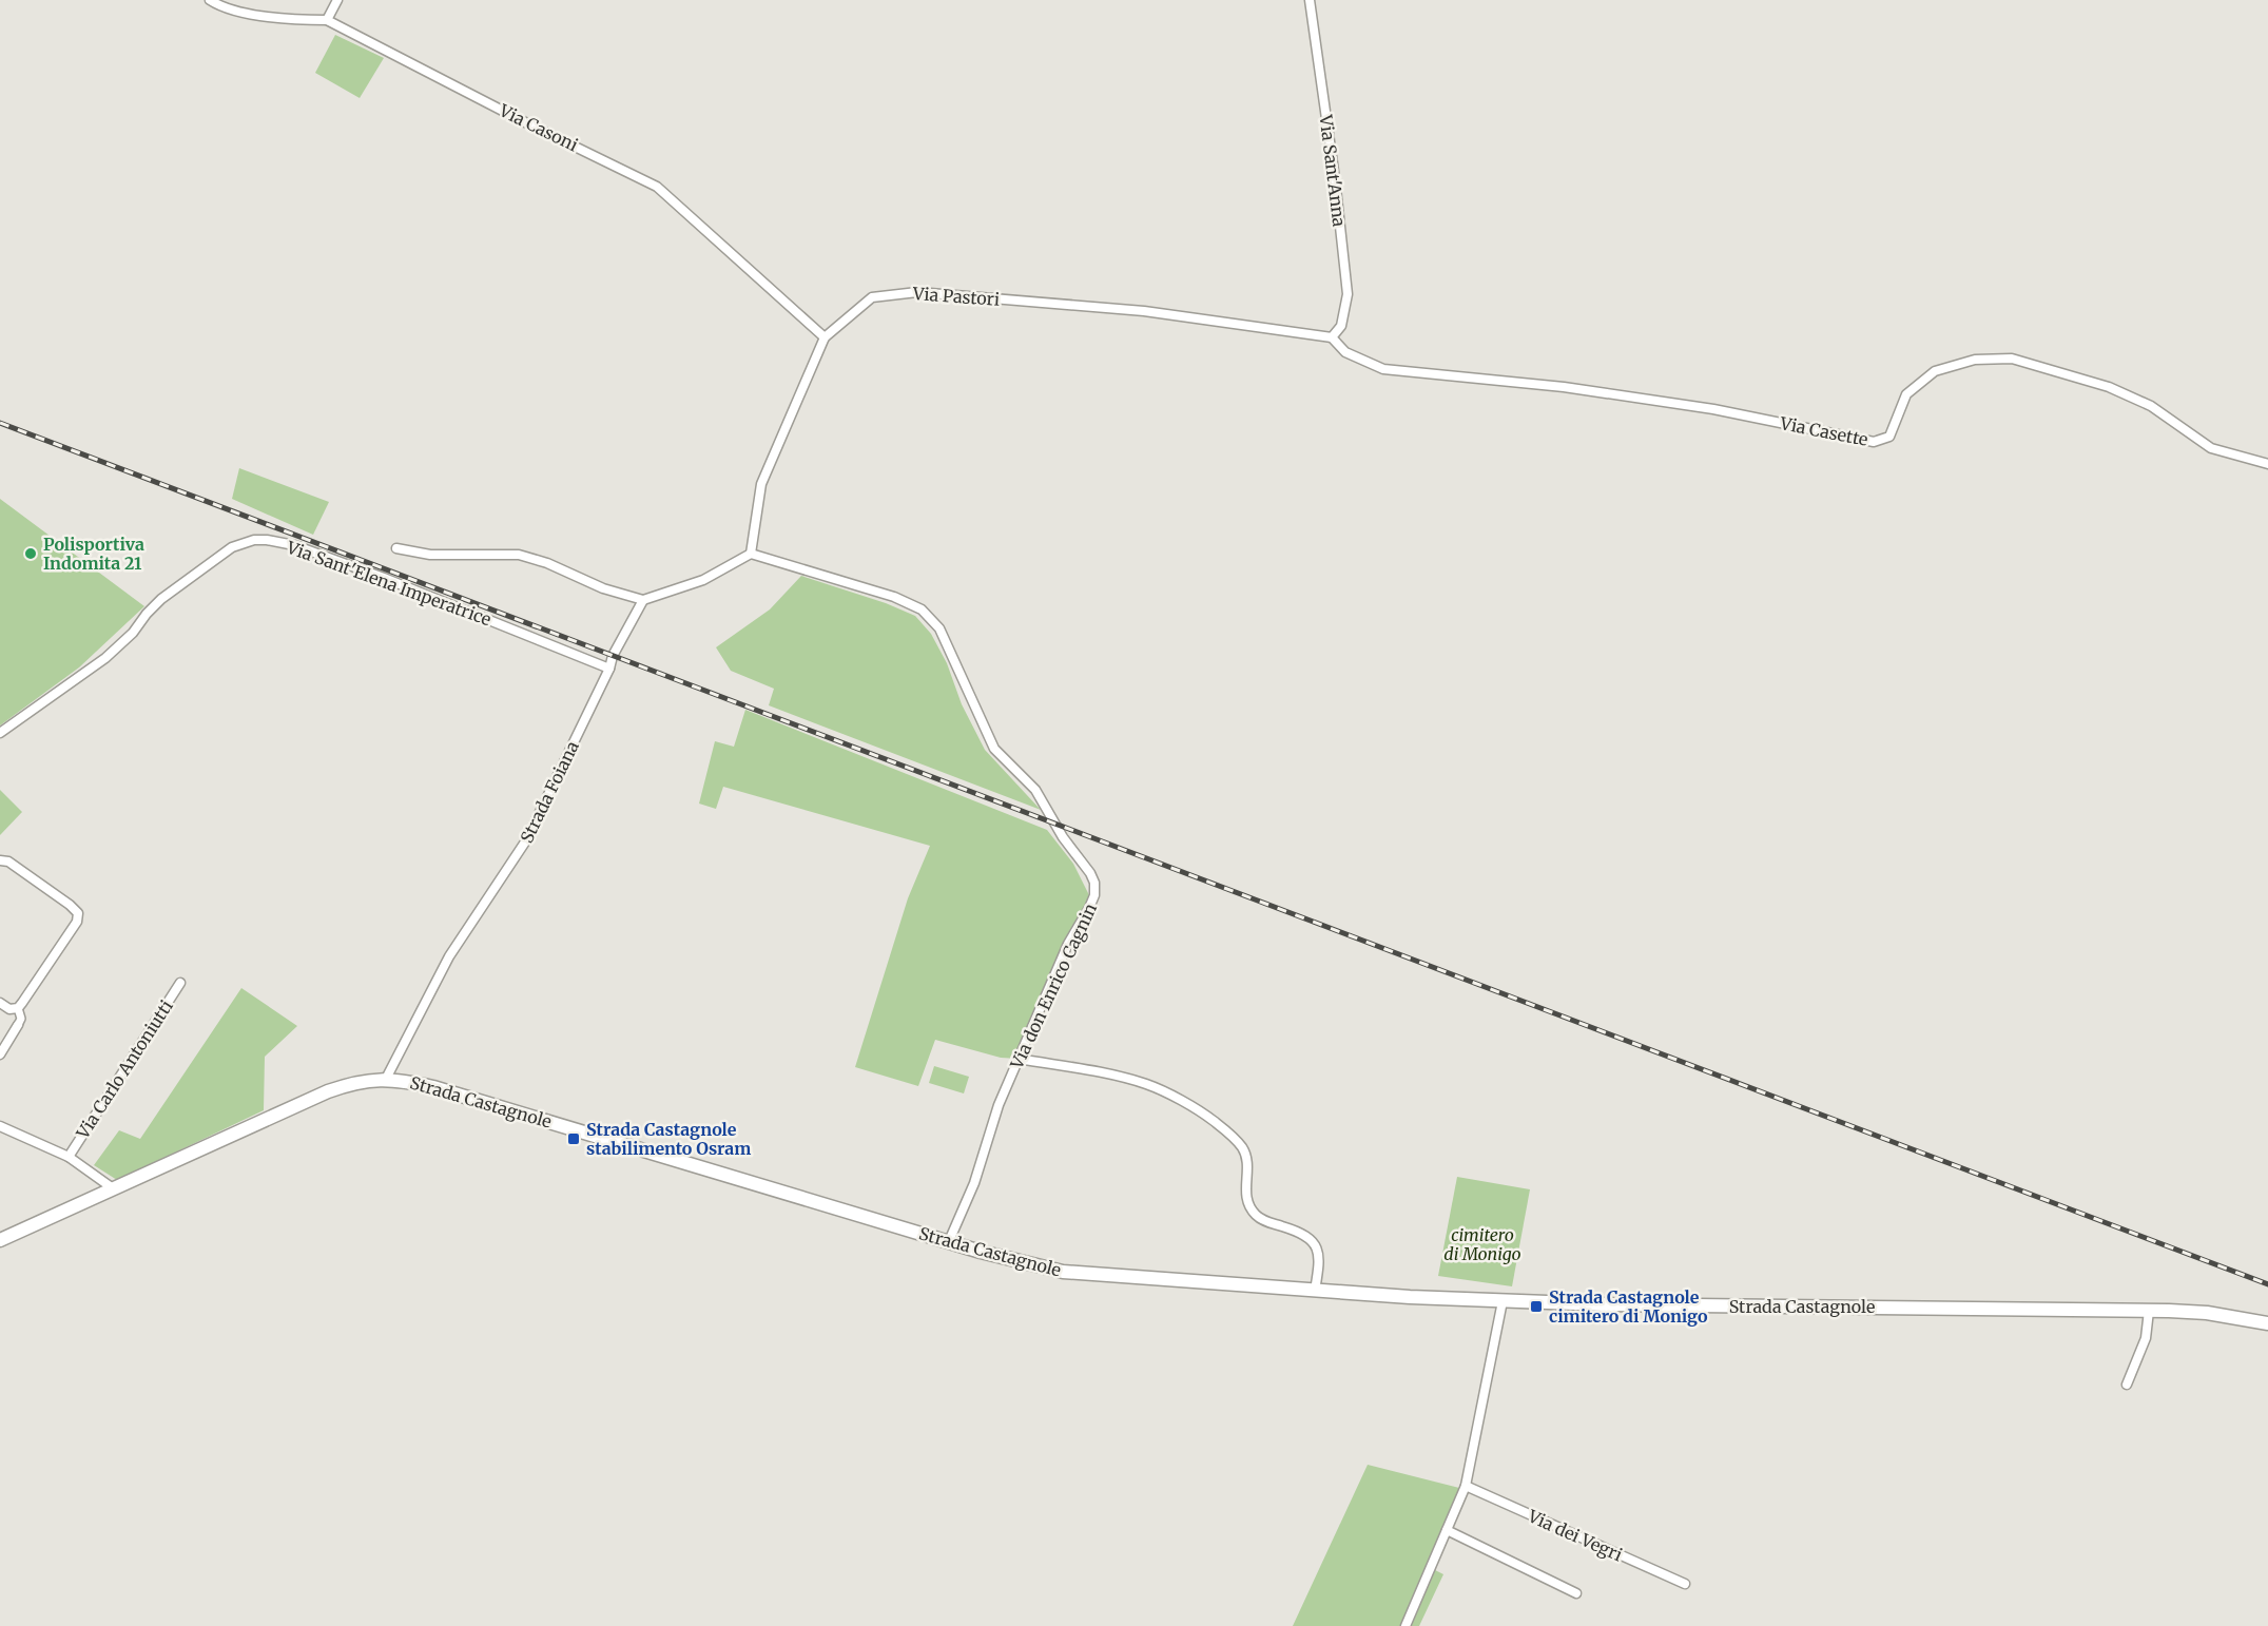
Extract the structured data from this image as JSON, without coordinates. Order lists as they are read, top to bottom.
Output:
{
  "streets": {
    "main road": ["Strada Castagnole"],
    "street": [
      "Via Casoni",
      "Via Sant'Anna",
      "Via Pastori",
      "Via Casette",
      "Via Sant'Elena Imperatrice",
      "Strada Foiana",
      "Via don Enrico Cagnin",
      "Via Carlo Antoniutti",
      "Via dei Vegri"
    ]
  },
  "crossings": [
    ["Via Casoni", "Via Pastori"],
    ["Via Sant'Anna", "Via Pastori"],
    ["Via Sant'Anna", "Via Casette"],
    ["Via Pastori", "Via Casette"],
    ["Via Pastori", "Via don Enrico Cagnin"],
    ["Via Sant'Elena Imperatrice", "Strada Foiana"],
    ["Strada Foiana", "Strada Castagnole"],
    ["Via don Enrico Cagnin", "Strada Castagnole"]
  ],
  "parks": ["cimitero di Monigo"],
  "places": {
    "other": ["Polisportiva Indomita 21"],
    "transit": ["Strada Castagnole stabilimento Osram", "Strada Castagnole cimitero di Monigo"]
  }
}
